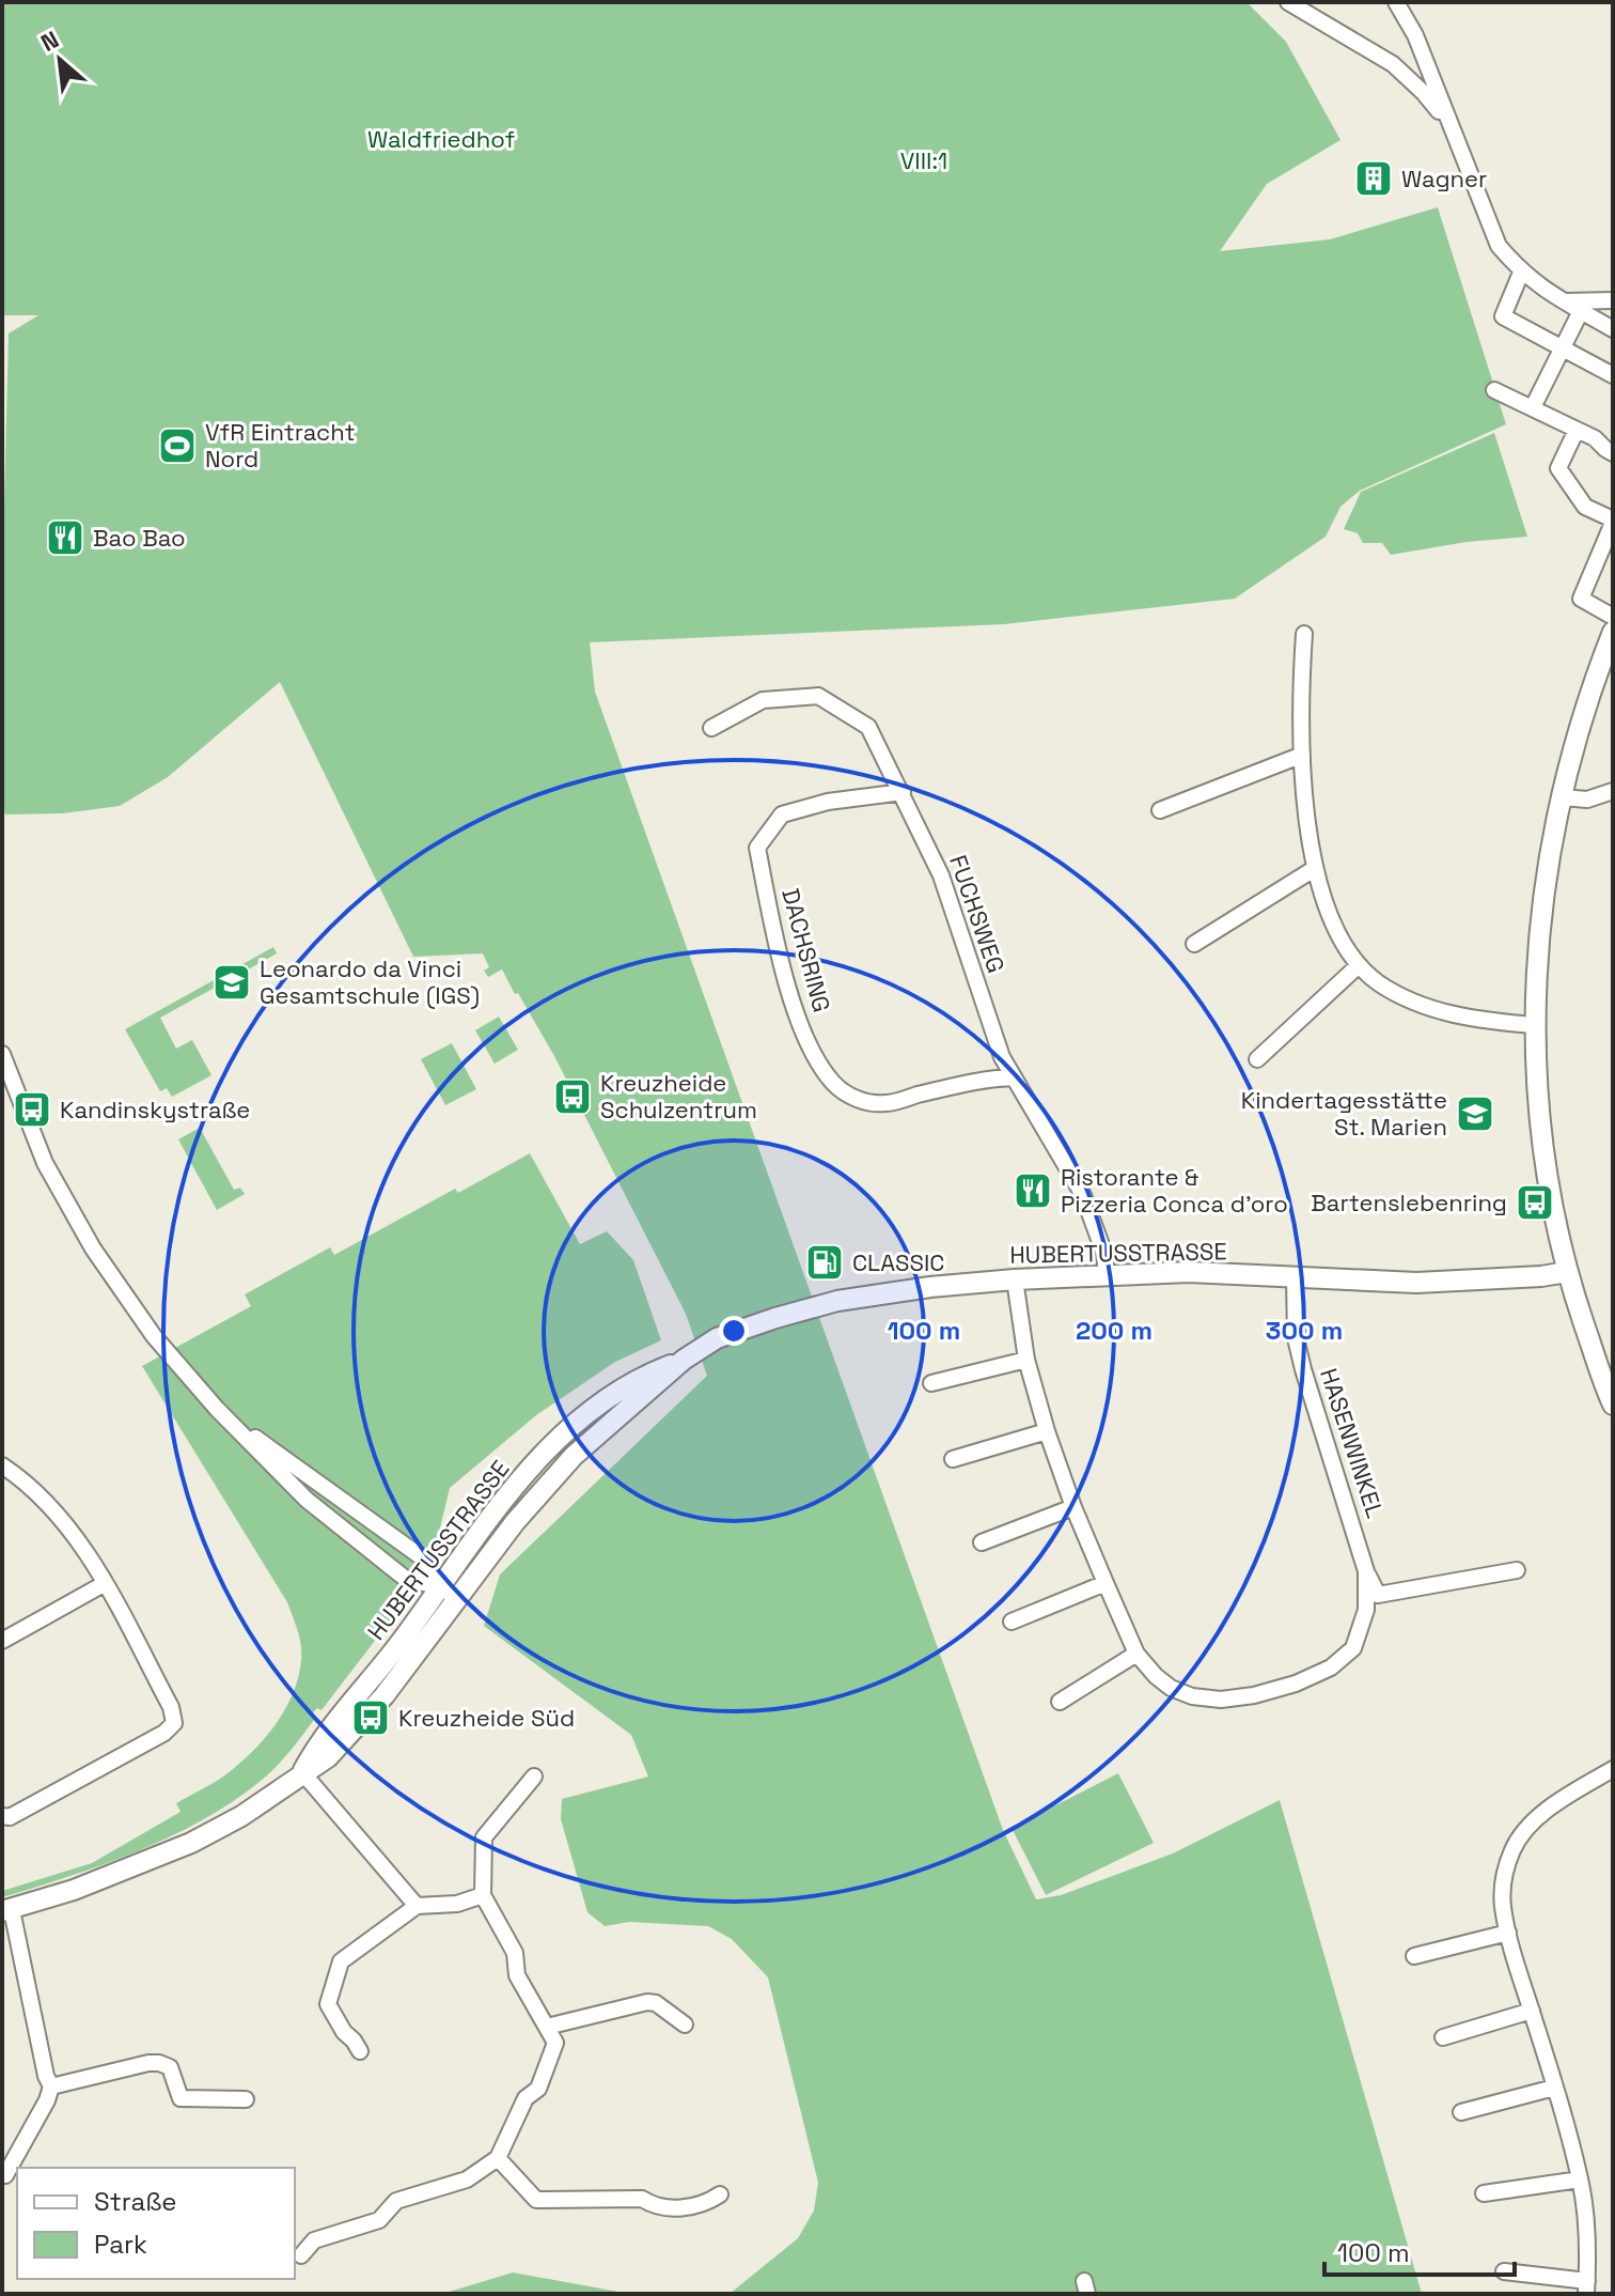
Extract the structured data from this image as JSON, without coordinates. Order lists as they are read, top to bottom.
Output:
{
  "streets": {
    "street": [
      "FUCHSWEG",
      "DACHSRING",
      "HUBERTUSSTRASSE",
      "HASENWINKEL"
    ]
  },
  "crossings": [
    ["FUCHSWEG", "DACHSRING"],
    ["FUCHSWEG", "HUBERTUSSTRASSE"],
    ["HUBERTUSSTRASSE", "HASENWINKEL"]
  ],
  "parks": ["Waldfriedhof", "VIII:1"],
  "places": {
    "building": ["Wagner"],
    "sports": ["VfR Eintracht Nord"],
    "restaurant": ["Bao Bao", "Ristorante & Pizzeria Conca d'oro"],
    "school or university": ["Leonardo da Vinci Gesamtschule (IGS)", "Kindertagesstätte St. Marien"],
    "bus stop": [
      "Kreuzheide Schulzentrum",
      "Kandinskystraße",
      "Bartenslebenring",
      "Kreuzheide Süd"
    ],
    "fuel station": ["CLASSIC"]
  },
  "legend": ["Straße", "Park"],
  "scale_bar": "100 m",
  "north": "top left",
  "rings": ["100 m", "200 m", "300 m"]
}
